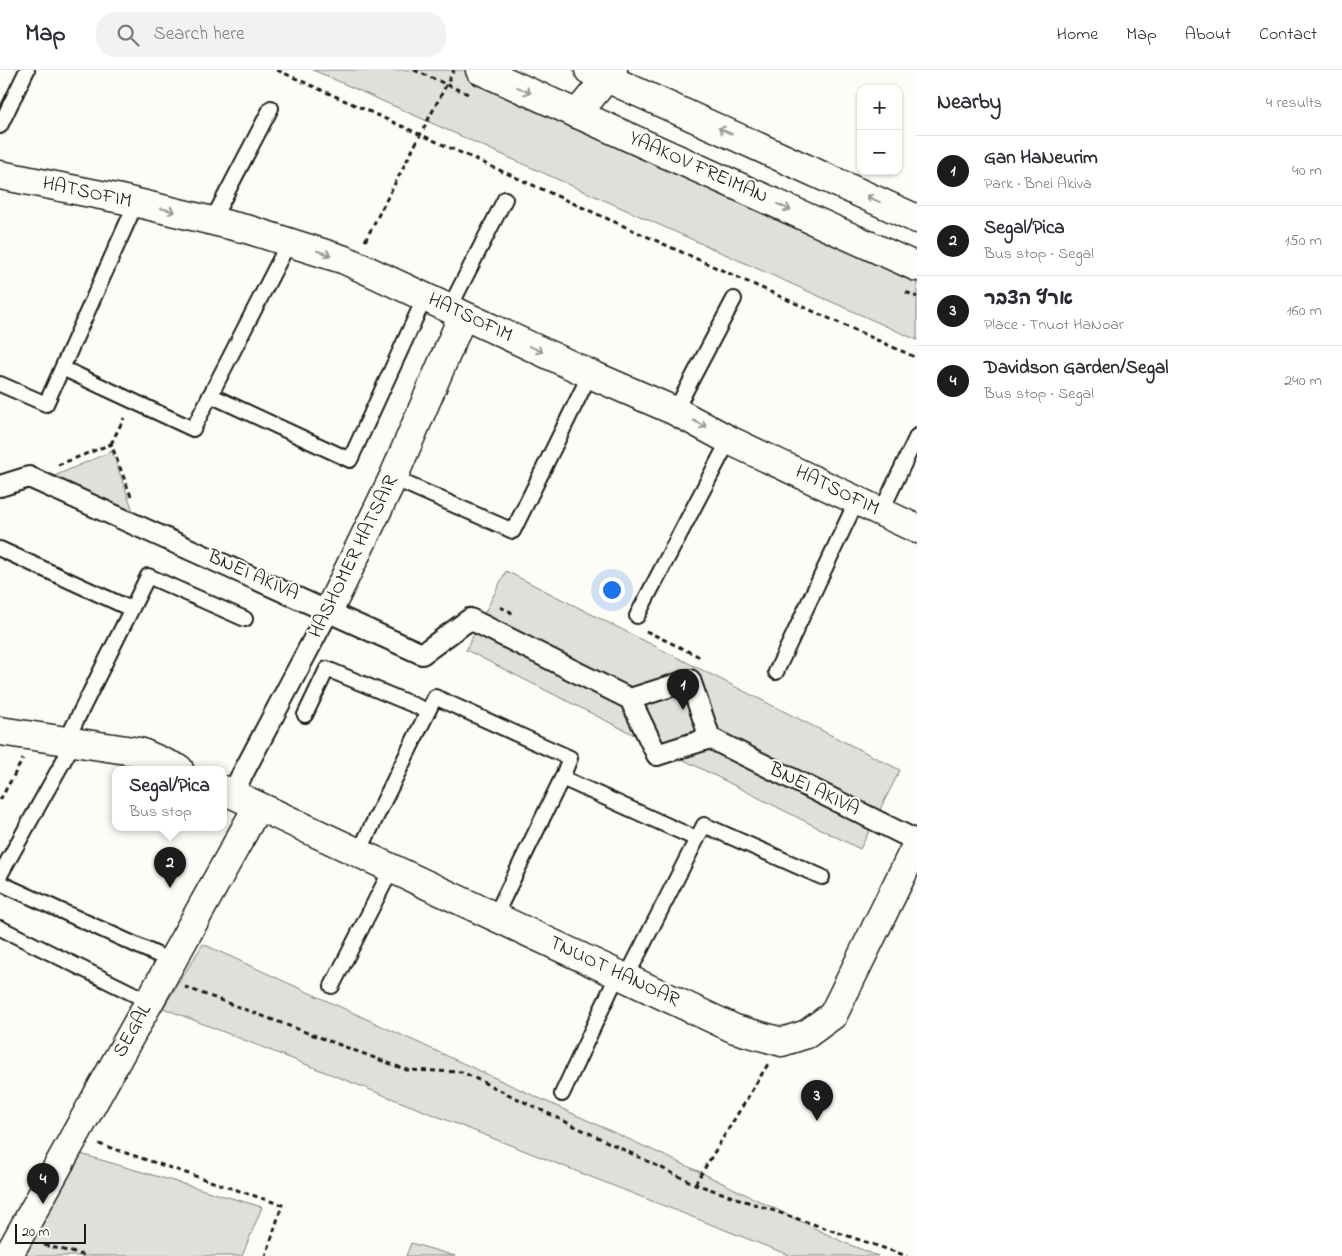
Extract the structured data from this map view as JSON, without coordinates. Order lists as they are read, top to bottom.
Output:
{
  "streets": {
    "street": [
      "YAAKOV FREIMAN",
      "HATSOFIM",
      "HASHOMER HATSAIR",
      "BNEI AKIVA",
      "TNUOT HANOAR",
      "SEGAL"
    ]
  },
  "crossings": [
    ["HATSOFIM", "HASHOMER HATSAIR"],
    ["HASHOMER HATSAIR", "BNEI AKIVA"],
    ["HASHOMER HATSAIR", "TNUOT HANOAR"],
    ["TNUOT HANOAR", "SEGAL"]
  ],
  "one_way": ["HATSOFIM"],
  "scale_bar": "20 m",
  "page": {
    "header": "Map",
    "search": "Search here",
    "nav": [
      "Home",
      "Map",
      "About",
      "Contact"
    ],
    "heading": ["Nearby", "4 results"],
    "map_buttons": ["+", "−"],
    "list": [
      {
        "mark": "1",
        "name": "Gan HaNeurim",
        "note": "Park · Bnei Akiva",
        "value": "40 m"
      },
      {
        "mark": "2",
        "name": "Segal/Pica",
        "note": "Bus stop · Segal",
        "value": "150 m"
      },
      {
        "mark": "3",
        "name": "ארץ הצבר",
        "note": "Place · Tnuot HaNoar",
        "value": "160 m"
      },
      {
        "mark": "4",
        "name": "Davidson Garden/Segal",
        "note": "Bus stop · Segal",
        "value": "240 m"
      }
    ],
    "pins": [
      "1",
      "2",
      "3",
      "4"
    ],
    "popup": ["Segal/Pica", "Bus stop"],
    "scale": "20 m"
  }
}
